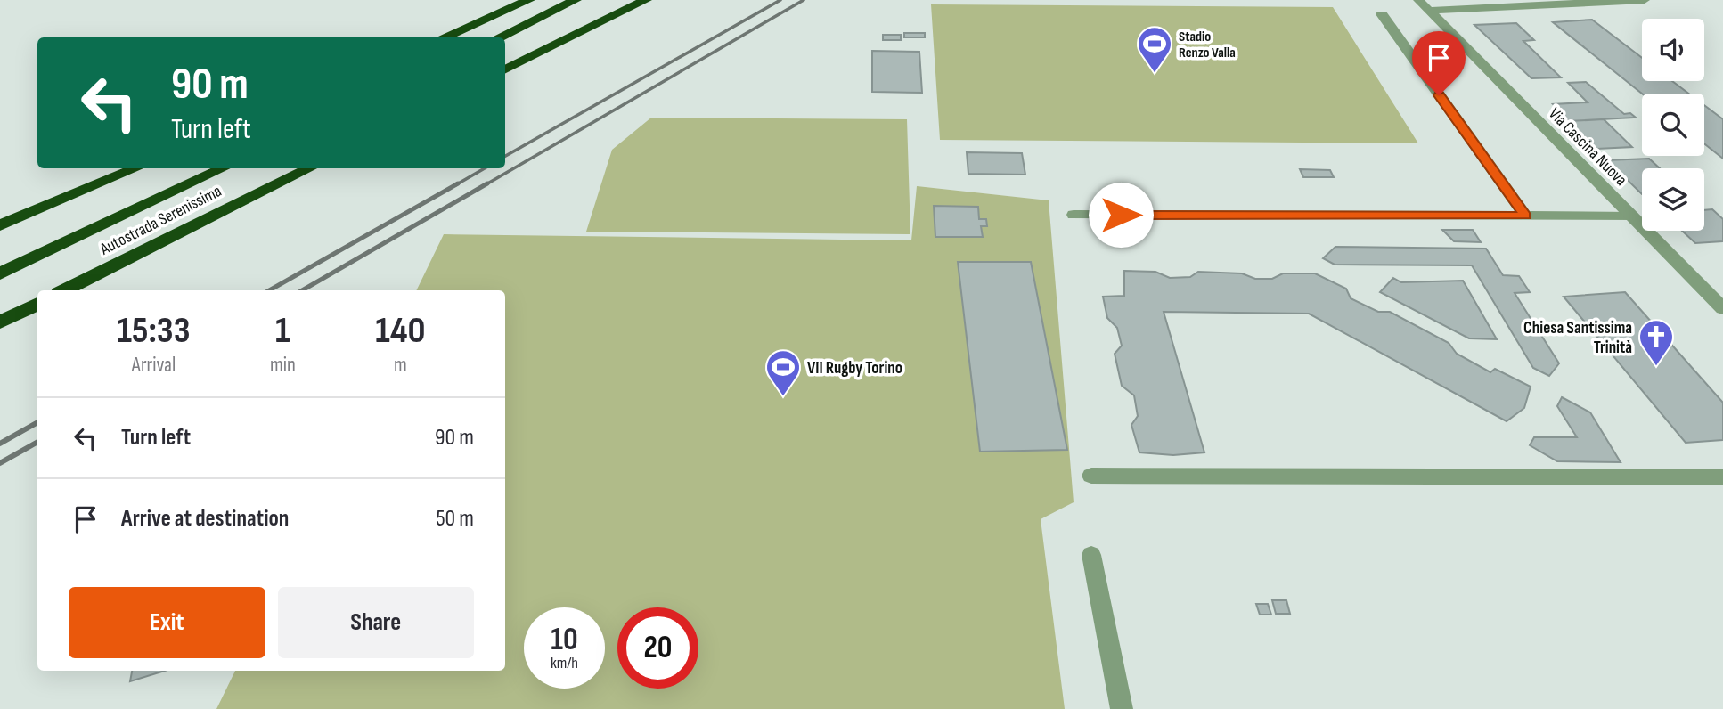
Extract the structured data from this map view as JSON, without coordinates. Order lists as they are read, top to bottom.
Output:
{
  "streets": {
    "highway": ["Autostrada Serenissima"],
    "street": ["Via Cascina Nuova"]
  },
  "places": {
    "sports": ["Stadio Renzo Valla", "VII Rugby Torino"],
    "church": ["Chiesa Santissima Trinità"]
  },
  "page": {
    "turn": ["90 m", "Turn left"],
    "eta": [
      "15:33",
      "Arrival",
      "1",
      "min",
      "140",
      "m"
    ],
    "list": [
      {
        "name": "Turn left",
        "value": "90 m"
      },
      {
        "name": "Arrive at destination",
        "value": "50 m"
      }
    ],
    "buttons": ["Exit", "Share"],
    "speed": "10 km/h",
    "limit": "20"
  }
}
